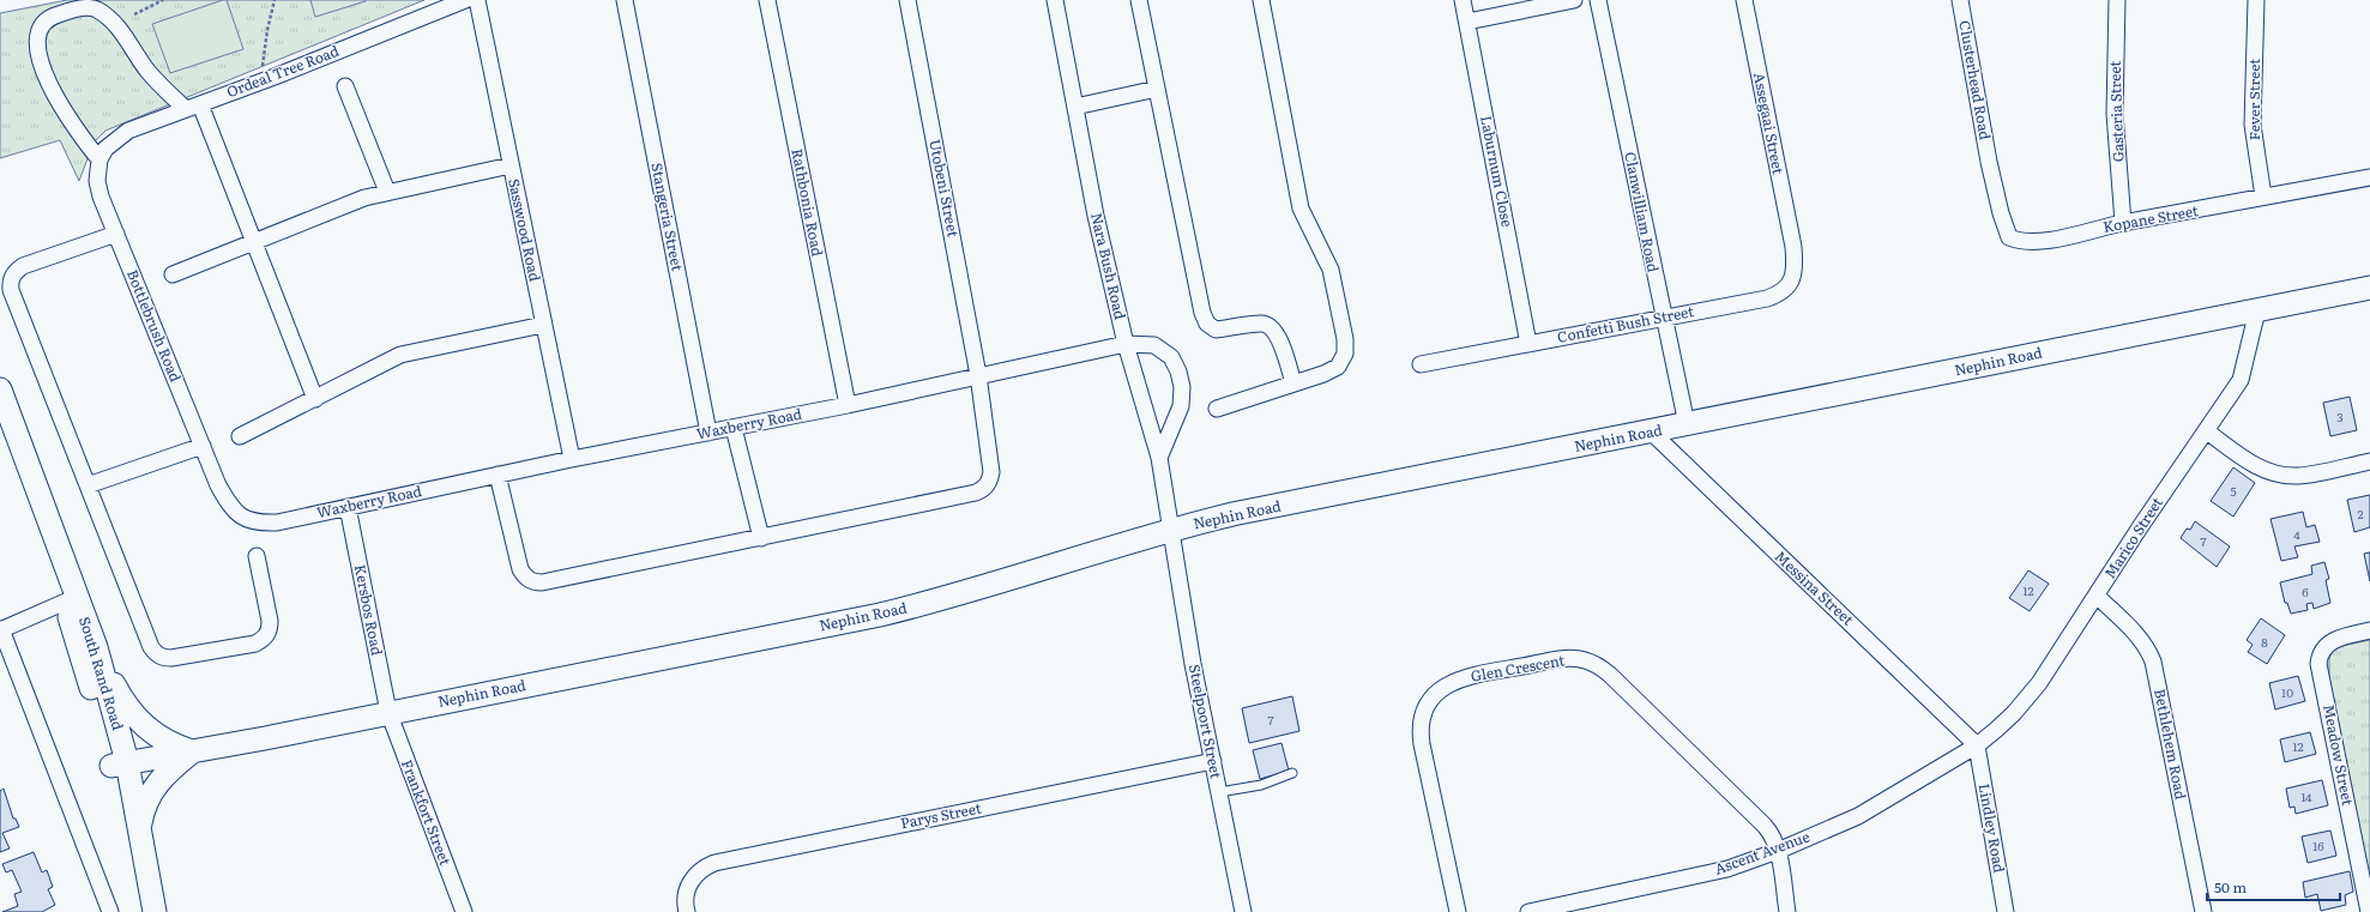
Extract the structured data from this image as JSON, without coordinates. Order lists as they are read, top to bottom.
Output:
{
  "streets": {
    "street": [
      "Ordeal Tree Road",
      "Clusterhead Road",
      "Fever Street",
      "Gasteria Street",
      "Assegaai Street",
      "Laburnum Close",
      "Utobeni Street",
      "Rathbonia Road",
      "Clanwilliam Road",
      "Stangeria Street",
      "Kopane Street",
      "Sasswood Road",
      "Nara Bush Road",
      "Confetti Bush Street",
      "Bottlebrush Road",
      "Nephin Road",
      "Waxberry Road",
      "Marico Street",
      "Messina Street",
      "Kersbos Road",
      "Glen Crescent",
      "South Rand Road",
      "Steelpoort Street",
      "Bethlehem Road",
      "Meadow Street",
      "Frankfort Street",
      "Parys Street",
      "Lindley Road",
      "Ascent Avenue"
    ]
  },
  "crossings": [
    ["Ordeal Tree Road", "Bottlebrush Road"],
    ["Clusterhead Road", "Kopane Street"],
    ["Fever Street", "Kopane Street"],
    ["Gasteria Street", "Kopane Street"],
    ["Assegaai Street", "Confetti Bush Street"],
    ["Laburnum Close", "Confetti Bush Street"],
    ["Utobeni Street", "Waxberry Road"],
    ["Rathbonia Road", "Waxberry Road"],
    ["Clanwilliam Road", "Confetti Bush Street"],
    ["Clanwilliam Road", "Nephin Road"],
    ["Stangeria Street", "Waxberry Road"],
    ["Sasswood Road", "Waxberry Road"],
    ["Nara Bush Road", "Nephin Road"],
    ["Nara Bush Road", "Waxberry Road"],
    ["Nara Bush Road", "Steelpoort Street"],
    ["Bottlebrush Road", "Waxberry Road"],
    ["Nephin Road", "Marico Street"],
    ["Nephin Road", "Messina Street"],
    ["Nephin Road", "Kersbos Road"],
    ["Nephin Road", "South Rand Road"],
    ["Nephin Road", "Steelpoort Street"],
    ["Nephin Road", "Frankfort Street"],
    ["Waxberry Road", "Kersbos Road"],
    ["Marico Street", "Messina Street"],
    ["Marico Street", "Bethlehem Road"],
    ["Marico Street", "Lindley Road"],
    ["Marico Street", "Ascent Avenue"],
    ["Messina Street", "Lindley Road"],
    ["Messina Street", "Ascent Avenue"],
    ["Kersbos Road", "Frankfort Street"],
    ["Glen Crescent", "Ascent Avenue"],
    ["Steelpoort Street", "Parys Street"],
    ["Lindley Road", "Ascent Avenue"]
  ],
  "house_numbers": [
    "3",
    "5",
    "2",
    "4",
    "7",
    "12",
    "6",
    "8",
    "10",
    "7",
    "12",
    "14",
    "16"
  ],
  "scale_bar": "50 m"
}
